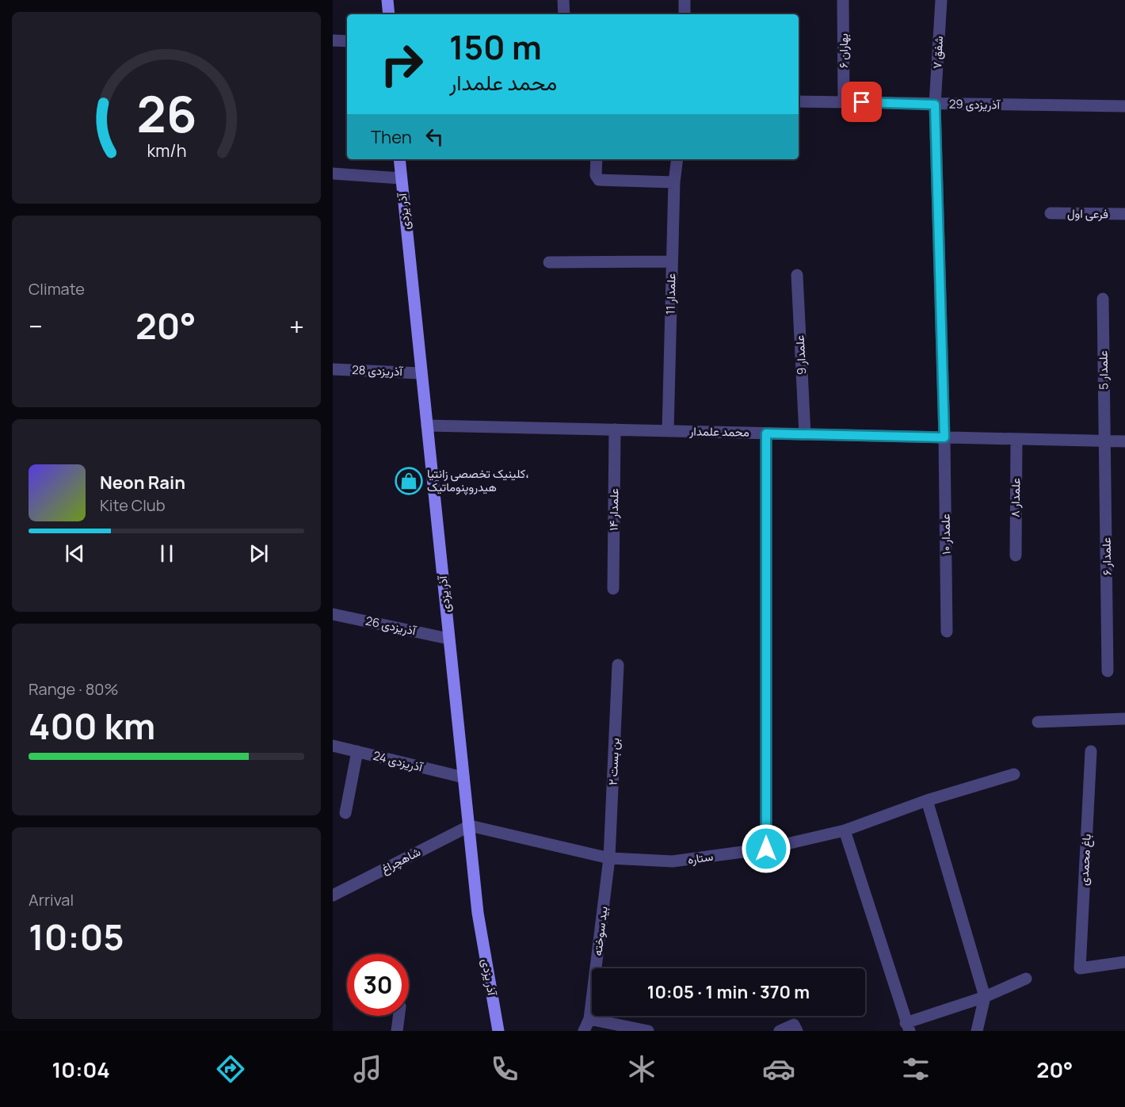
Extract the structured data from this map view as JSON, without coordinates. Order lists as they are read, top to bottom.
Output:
{
  "streets": {
    "street": [
      "بهاران ۶",
      "شفق ۷",
      "آذریزدی 29",
      "آذر یزدی",
      "فرعی اول",
      "علمدار 11",
      "علمدار 9",
      "علمدار 5",
      "آذریزدی 28",
      "محمد علمدار",
      "علمدار ۸",
      "علمدار ۱۴",
      "علمدار ۱۰",
      "علمدار ۶",
      "آذریزدی 26",
      "آذریزدی 24",
      "بن بست ۲",
      "ستاره",
      "باغ محمدی",
      "شاهچراغ",
      "بید سوخته"
    ]
  },
  "crossings": [
    ["بهاران ۶", "آذریزدی 29"],
    ["شفق ۷", "آذریزدی 29"],
    ["شفق ۷", "محمد علمدار"],
    ["شفق ۷", "علمدار ۱۰"],
    ["آذر یزدی", "آذریزدی 28"],
    ["آذر یزدی", "محمد علمدار"],
    ["آذر یزدی", "آذریزدی 26"],
    ["آذر یزدی", "آذریزدی 24"],
    ["آذر یزدی", "ستاره"],
    ["آذر یزدی", "شاهچراغ"],
    ["علمدار 11", "محمد علمدار"],
    ["علمدار 9", "محمد علمدار"],
    ["علمدار 5", "محمد علمدار"],
    ["علمدار 5", "علمدار ۶"],
    ["محمد علمدار", "علمدار ۸"],
    ["محمد علمدار", "علمدار ۱۴"],
    ["محمد علمدار", "علمدار ۱۰"],
    ["محمد علمدار", "علمدار ۶"],
    ["بن بست ۲", "ستاره"],
    ["بن بست ۲", "بید سوخته"],
    ["ستاره", "شاهچراغ"],
    ["ستاره", "بید سوخته"]
  ],
  "places": {
    "shop": ["کلینیک تخصصی زانتیا، هیدروپنوماتیک"]
  },
  "page": {
    "turn": ["150 m", "محمد علمدار"],
    "then": "Then",
    "tile": [
      "Climate",
      ["Range · 80%", "400 km"],
      ["Arrival", "10:05"]
    ],
    "heat": ["−", "20°", "+"],
    "song": ["Neon Rain", "Kite Club"],
    "limit": "30",
    "trip": "10:05 · 1 min · 370 m",
    "tabs": ["10:04", "20°"],
    "gauge": ["26", "km/h"]
  }
}
